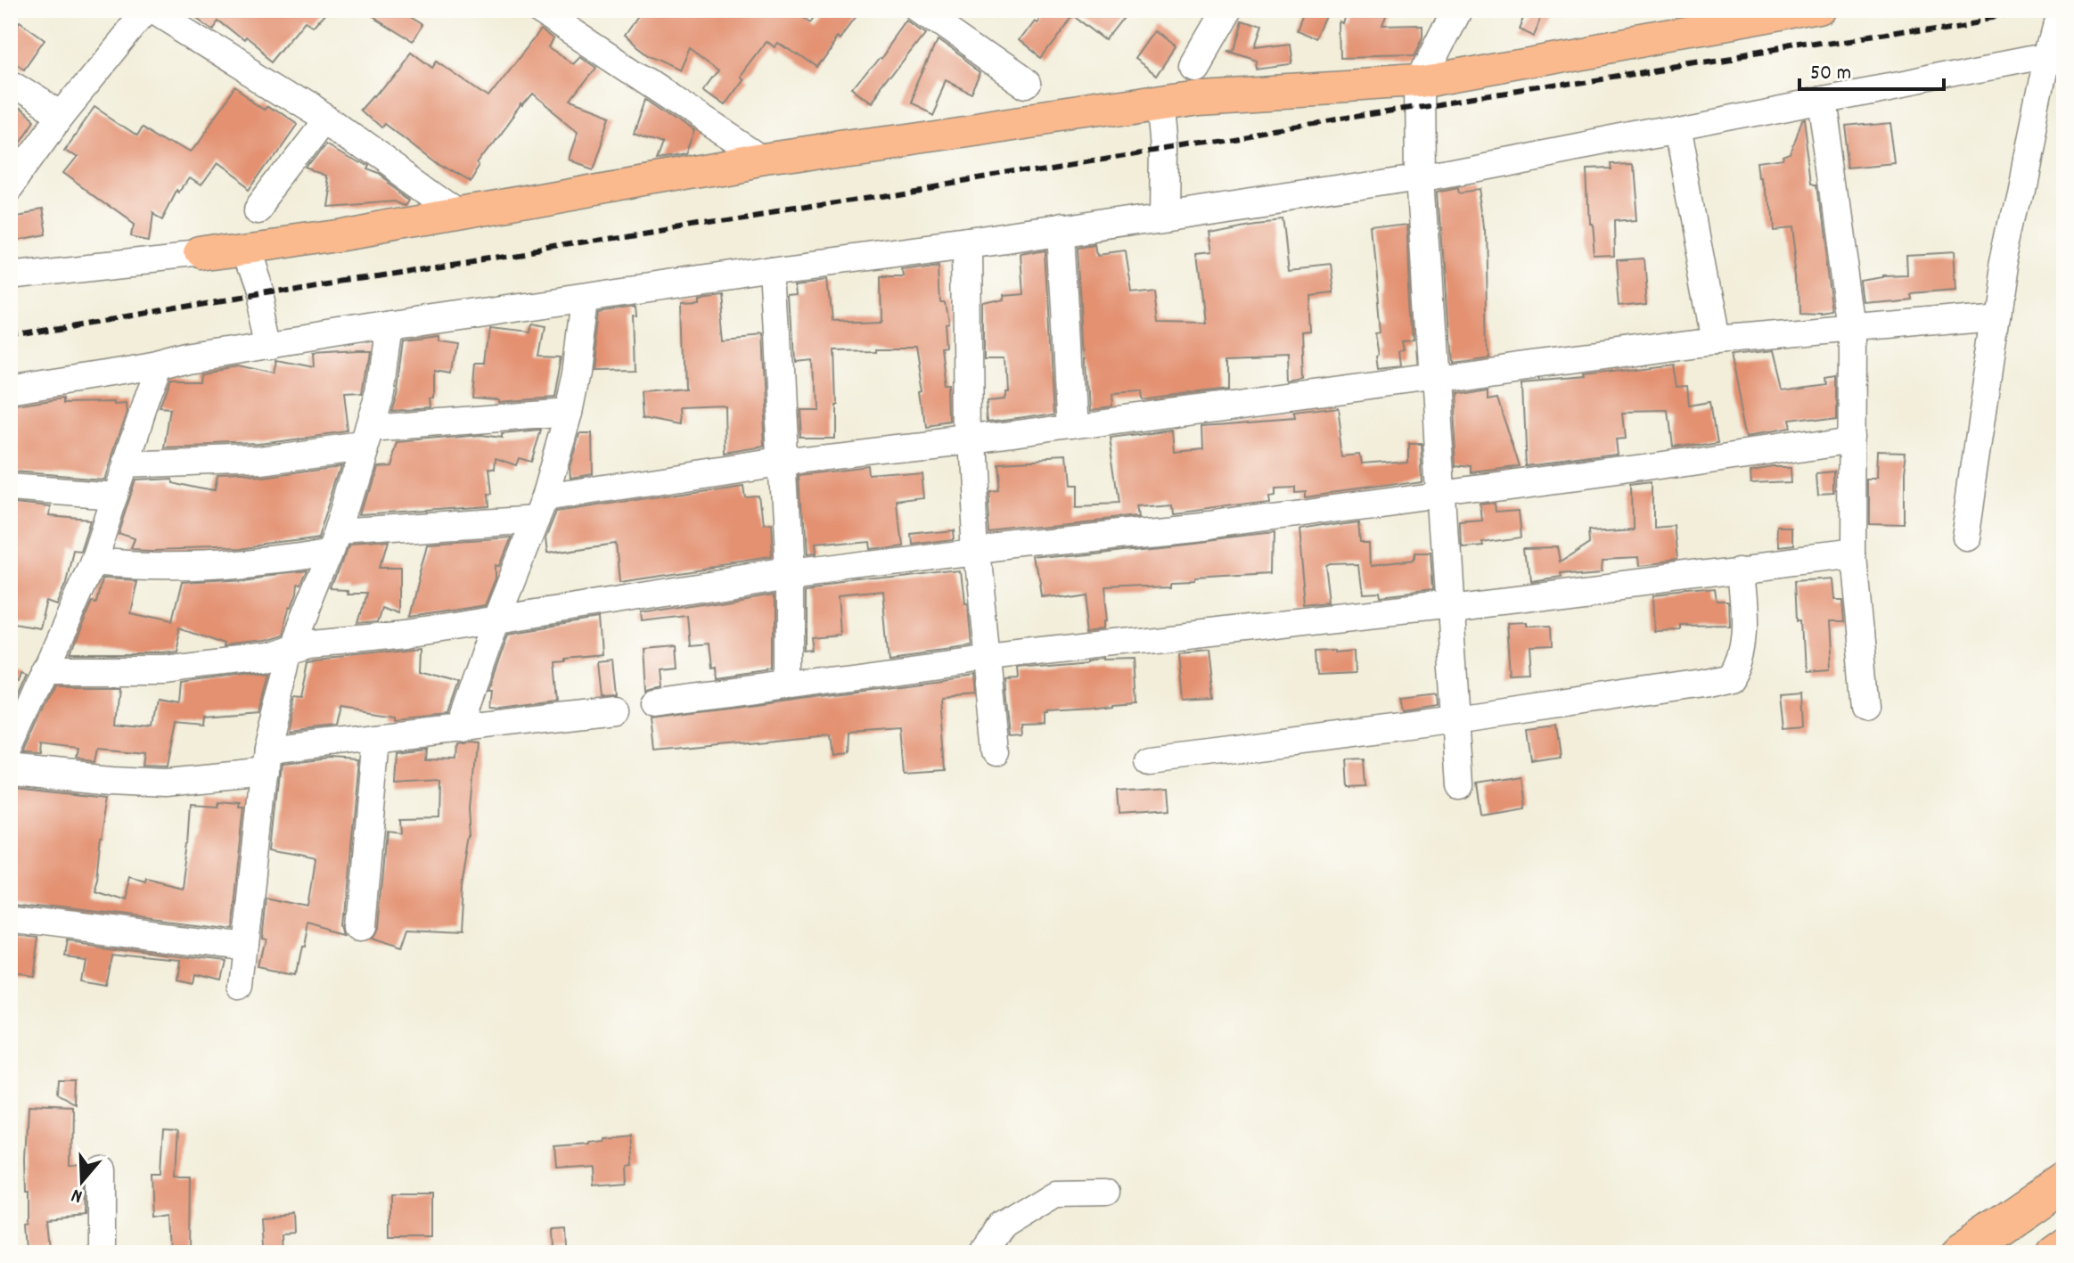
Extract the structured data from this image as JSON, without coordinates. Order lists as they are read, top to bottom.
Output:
{
  "scale_bar": "50 m",
  "north": "bottom"
}
